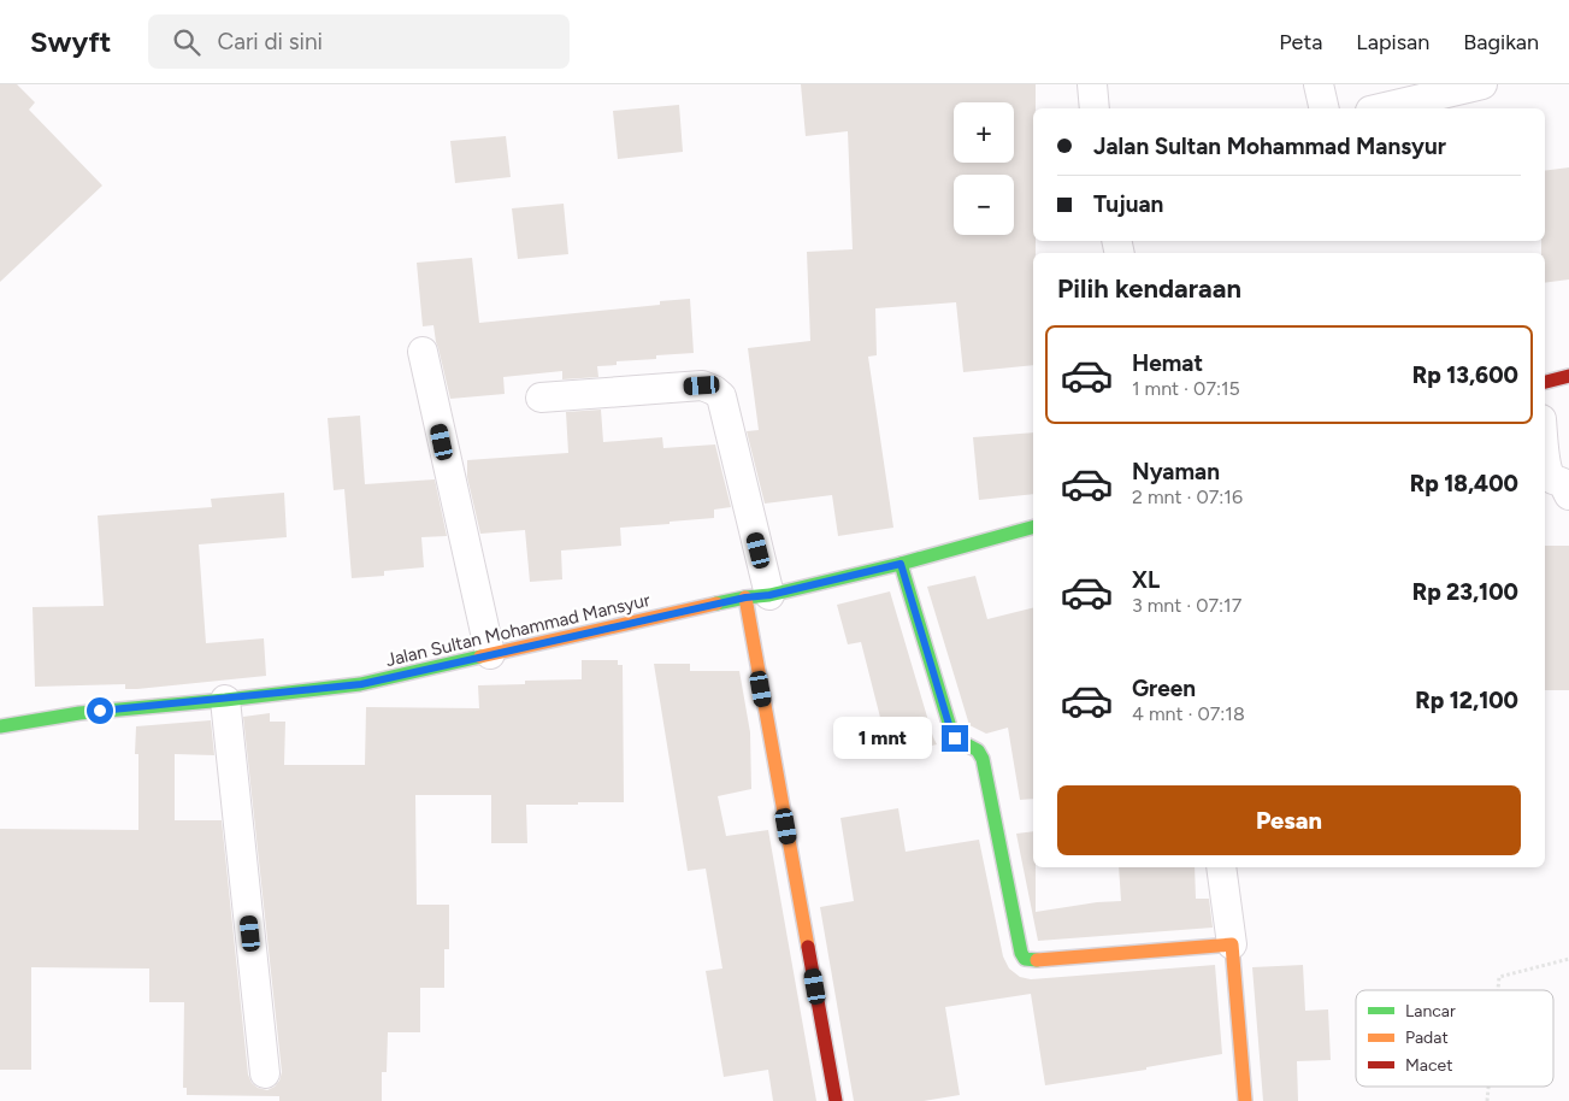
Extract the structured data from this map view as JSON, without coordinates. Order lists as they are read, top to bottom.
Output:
{
  "streets": {
    "street": ["Jalan Sultan Mohammad Mansyur"]
  },
  "legend": ["Lancar", "Padat", "Macet"],
  "page": {
    "header": "Swyft",
    "search": "Cari di sini",
    "nav": ["Peta", "Lapisan", "Bagikan"],
    "map_buttons": ["+", "−"],
    "banner": ["Jalan Sultan Mohammad Mansyur", "Tujuan"],
    "heading": "Pilih kendaraan",
    "list": [
      {
        "name": "Hemat",
        "note": "1 mnt · 07:15",
        "value": "Rp 13,600"
      },
      {
        "name": "Nyaman",
        "note": "2 mnt · 07:16",
        "value": "Rp 18,400"
      },
      {
        "name": "XL",
        "note": "3 mnt · 07:17",
        "value": "Rp 23,100"
      },
      {
        "name": "Green",
        "note": "4 mnt · 07:18",
        "value": "Rp 12,100"
      }
    ],
    "bubble": "1 mnt",
    "buttons": "Pesan"
  }
}
